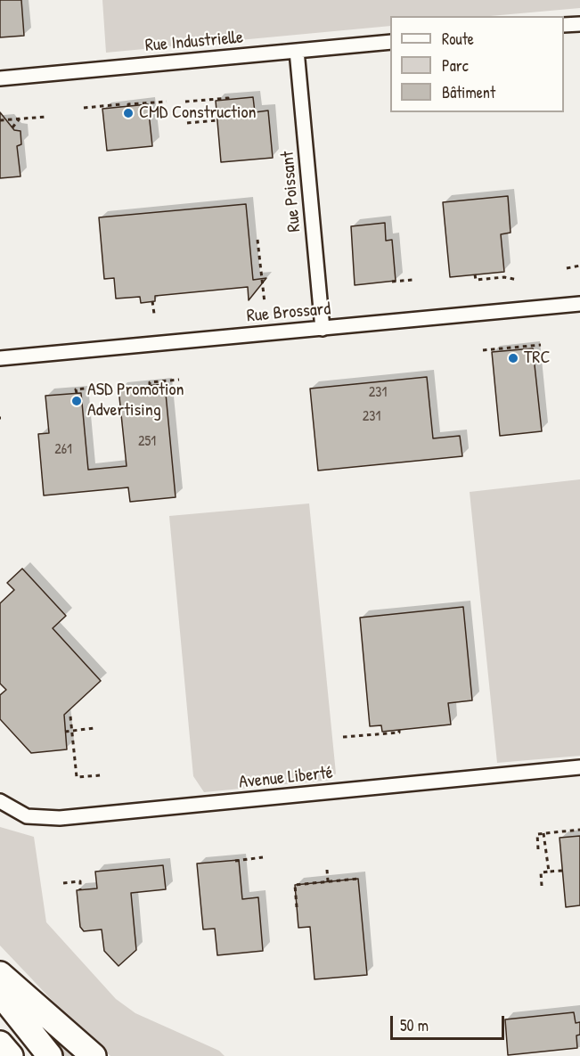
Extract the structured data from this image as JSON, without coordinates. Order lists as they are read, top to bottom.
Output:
{
  "streets": {
    "street": [
      "Rue Industrielle",
      "Rue Poissant",
      "Rue Brossard",
      "Avenue Liberté"
    ]
  },
  "crossings": [
    ["Rue Industrielle", "Rue Poissant"],
    ["Rue Poissant", "Rue Brossard"]
  ],
  "places": ["CMD Construction", "TRC", "ASD Promotion Advertising"],
  "house_numbers": [
    "231",
    "231",
    "251",
    "261"
  ],
  "legend": ["Route", "Parc", "Bâtiment"],
  "scale_bar": "50 m"
}
